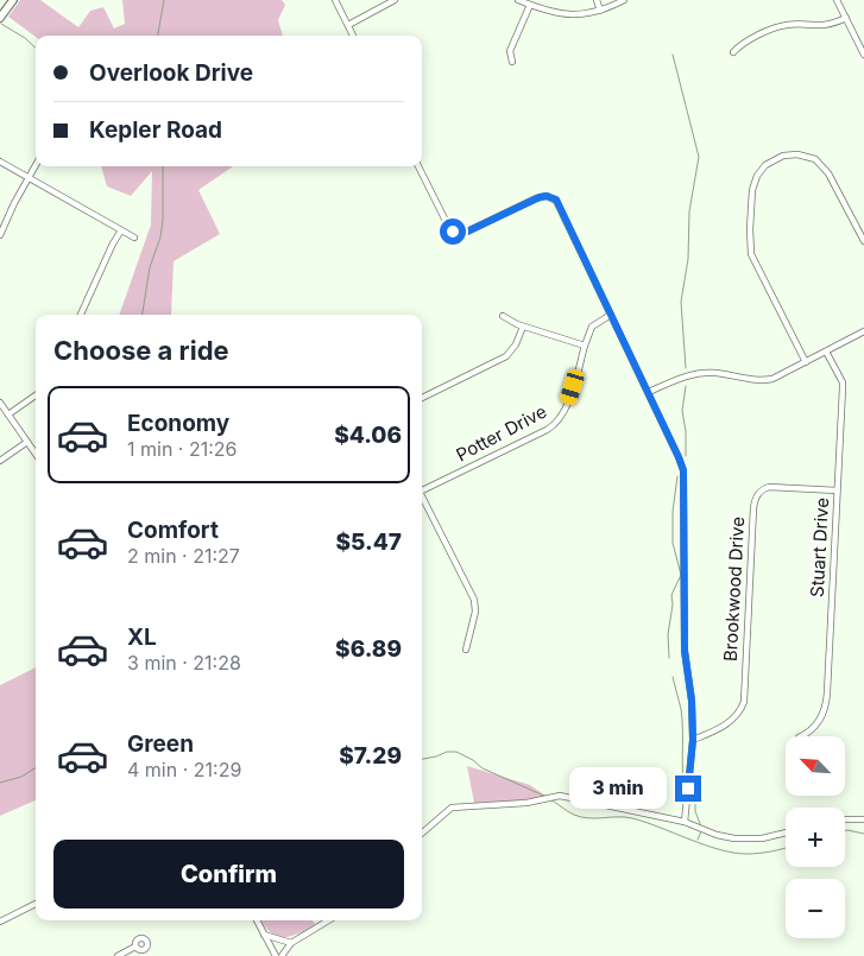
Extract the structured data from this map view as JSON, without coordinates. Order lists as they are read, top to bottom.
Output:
{
  "streets": {
    "street": ["Potter Drive", "Stuart Drive", "Brookwood Drive"]
  },
  "crossings": [
    ["Stuart Drive", "Brookwood Drive"]
  ],
  "north": "top left",
  "page": {
    "banner": ["Overlook Drive", "Kepler Road"],
    "heading": "Choose a ride",
    "list": [
      {
        "name": "Economy",
        "note": "1 min · 21:26",
        "value": "$4.06"
      },
      {
        "name": "Comfort",
        "note": "2 min · 21:27",
        "value": "$5.47"
      },
      {
        "name": "XL",
        "note": "3 min · 21:28",
        "value": "$6.89"
      },
      {
        "name": "Green",
        "note": "4 min · 21:29",
        "value": "$7.29"
      }
    ],
    "map_buttons": ["+", "−"],
    "bubble": "3 min",
    "buttons": "Confirm"
  }
}
